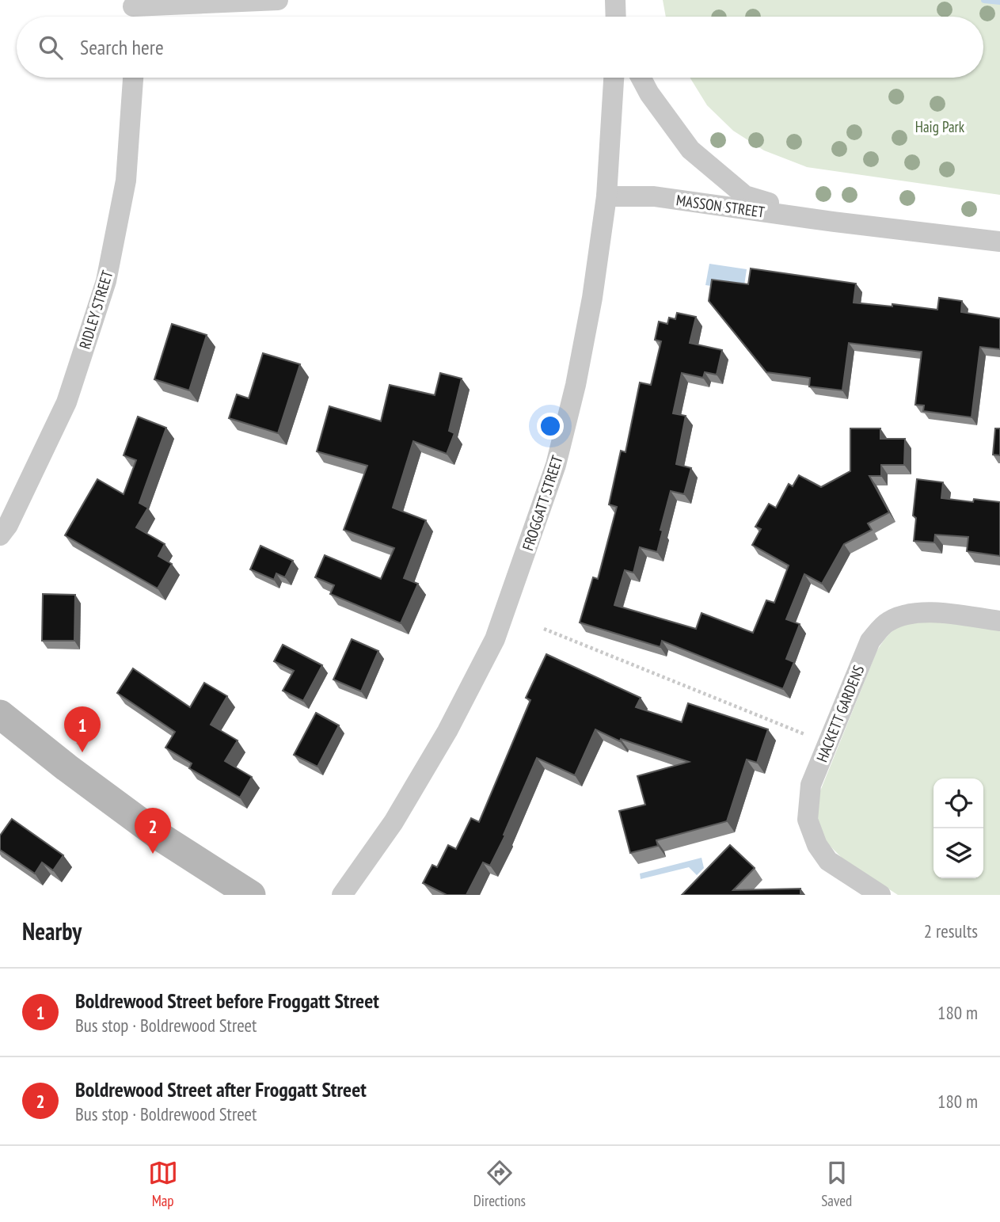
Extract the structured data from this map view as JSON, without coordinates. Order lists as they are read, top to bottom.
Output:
{
  "streets": {
    "street": [
      "MASSON STREET",
      "RIDLEY STREET",
      "FROGGATT STREET",
      "HACKETT GARDENS"
    ]
  },
  "crossings": [
    ["MASSON STREET", "FROGGATT STREET"]
  ],
  "parks": ["Haig Park"],
  "page": {
    "search": "Search here",
    "pins": ["1", "2"],
    "heading": ["Nearby", "2 results"],
    "list": [
      {
        "mark": "1",
        "name": "Boldrewood Street before Froggatt Street",
        "note": "Bus stop · Boldrewood Street",
        "value": "180 m"
      },
      {
        "mark": "2",
        "name": "Boldrewood Street after Froggatt Street",
        "note": "Bus stop · Boldrewood Street",
        "value": "180 m"
      }
    ],
    "nav": ["Map", "Directions", "Saved"]
  }
}
